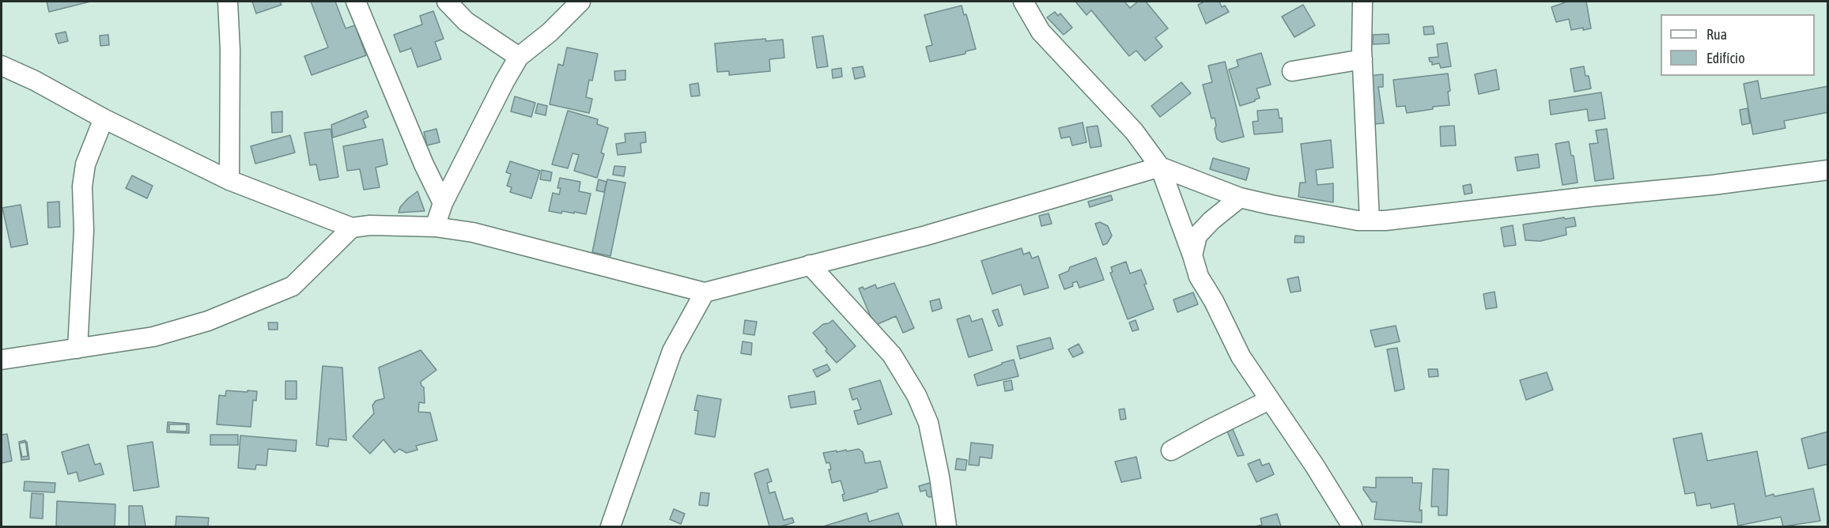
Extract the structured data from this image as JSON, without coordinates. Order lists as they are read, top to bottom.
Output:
{
  "legend": ["Rua", "Edifício"]
}
